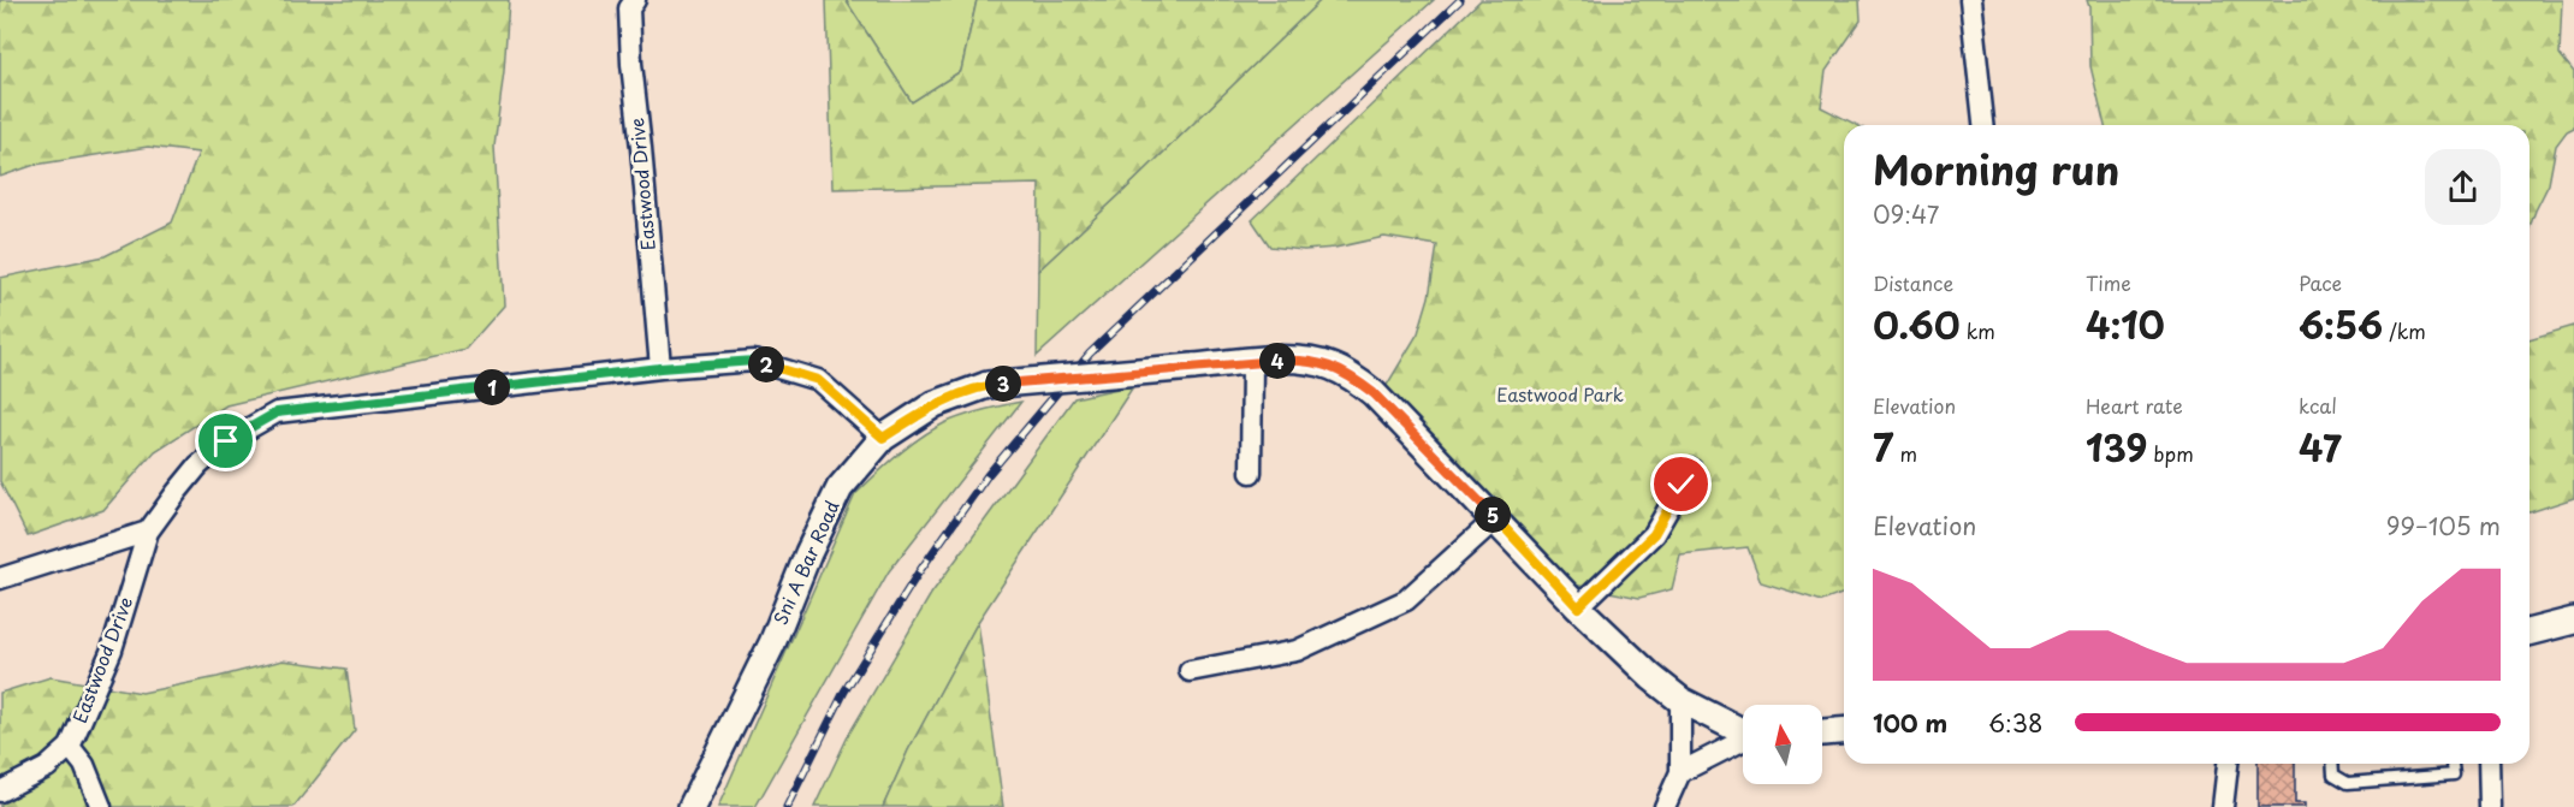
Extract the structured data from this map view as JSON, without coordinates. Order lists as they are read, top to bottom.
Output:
{
  "streets": {
    "street": ["Eastwood Drive", "Sni A Bar Road"]
  },
  "parks": ["Eastwood Park"],
  "north": "top",
  "page": {
    "heading": ["Morning run", "09:47"],
    "stats": [
      ["Distance", "0.60 km"],
      ["Time", "4:10"],
      ["Pace", "6:56 /km"],
      ["Elevation", "7 m"],
      ["Heart rate", "139 bpm"],
      ["kcal", "47"]
    ],
    "pins": [
      "4",
      "2",
      "3",
      "1",
      "5"
    ],
    "chart": ["Elevation", "99–105 m"],
    "list": [
      {
        "name": "100 m",
        "note": "6:38"
      }
    ]
  }
}
